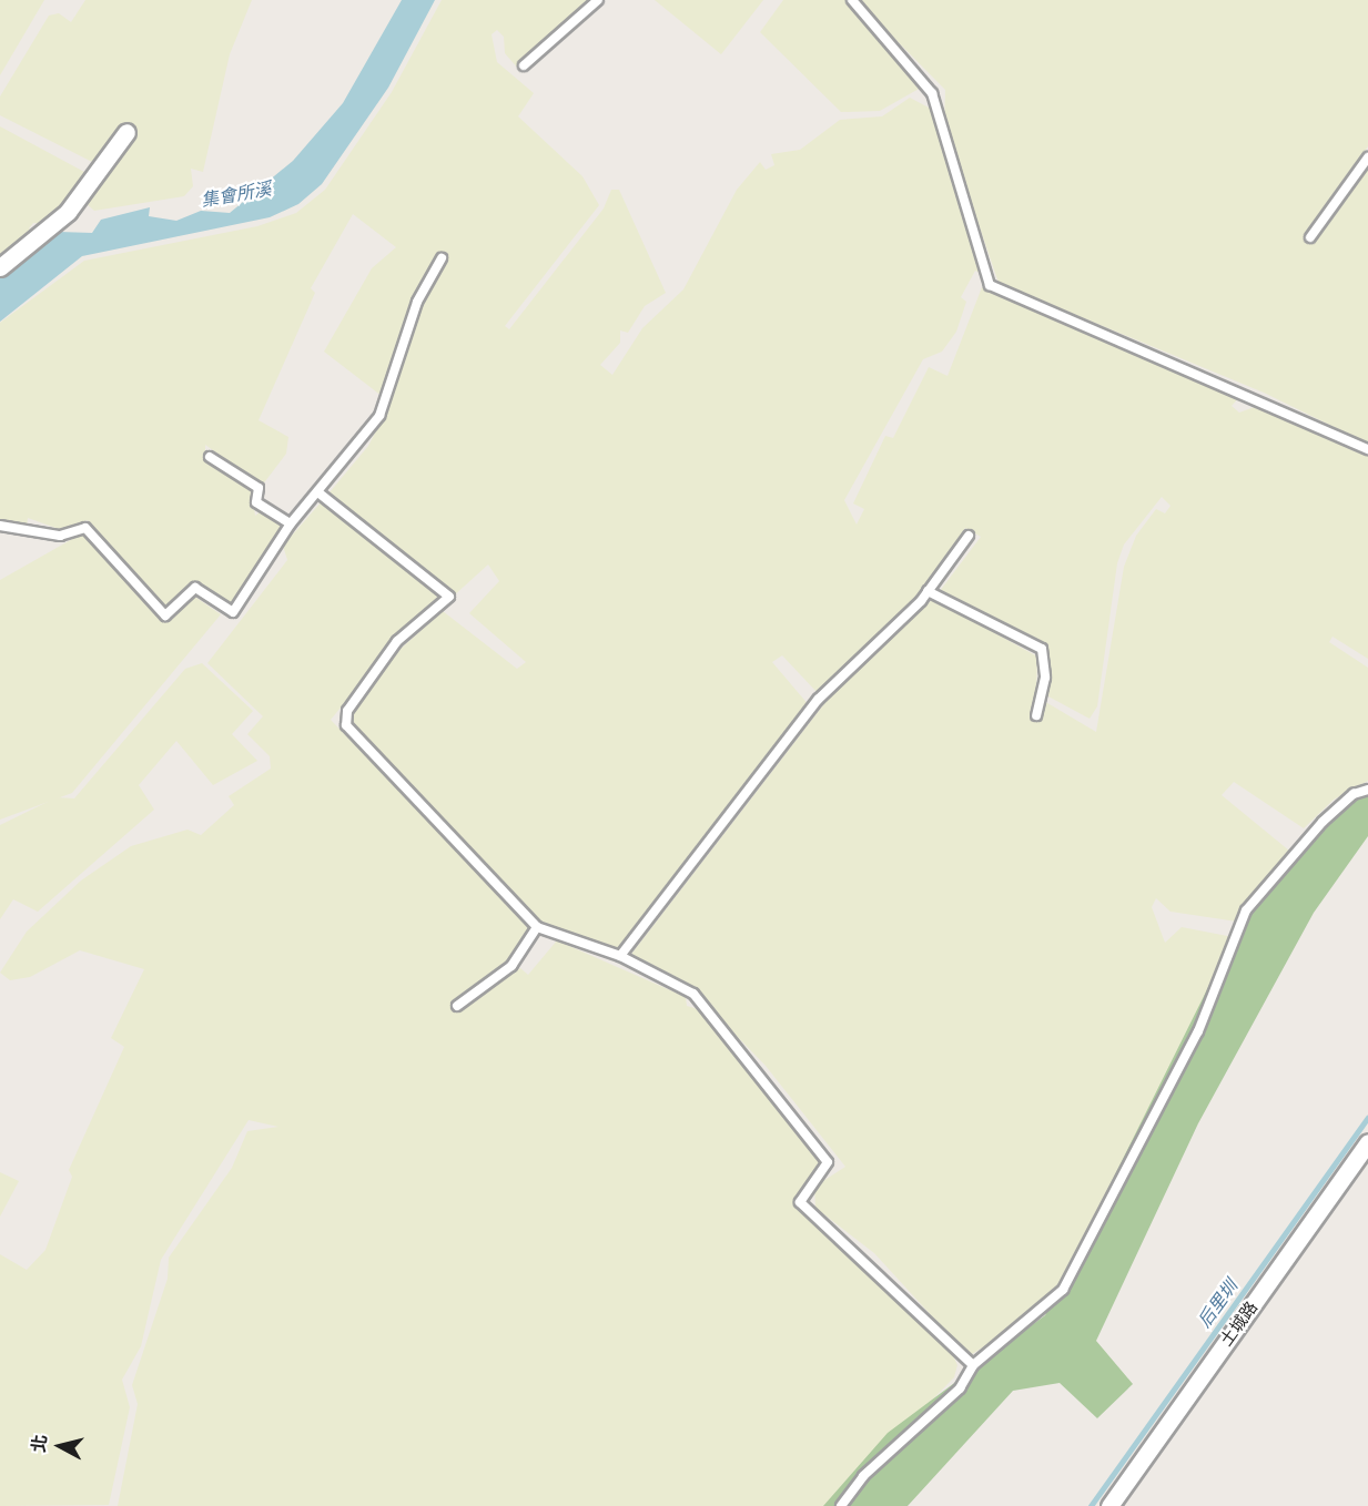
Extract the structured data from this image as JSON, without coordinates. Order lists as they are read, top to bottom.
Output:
{
  "streets": {
    "street": ["土城路"]
  },
  "water": ["集會所溪", "后里圳"],
  "north": "left"
}
